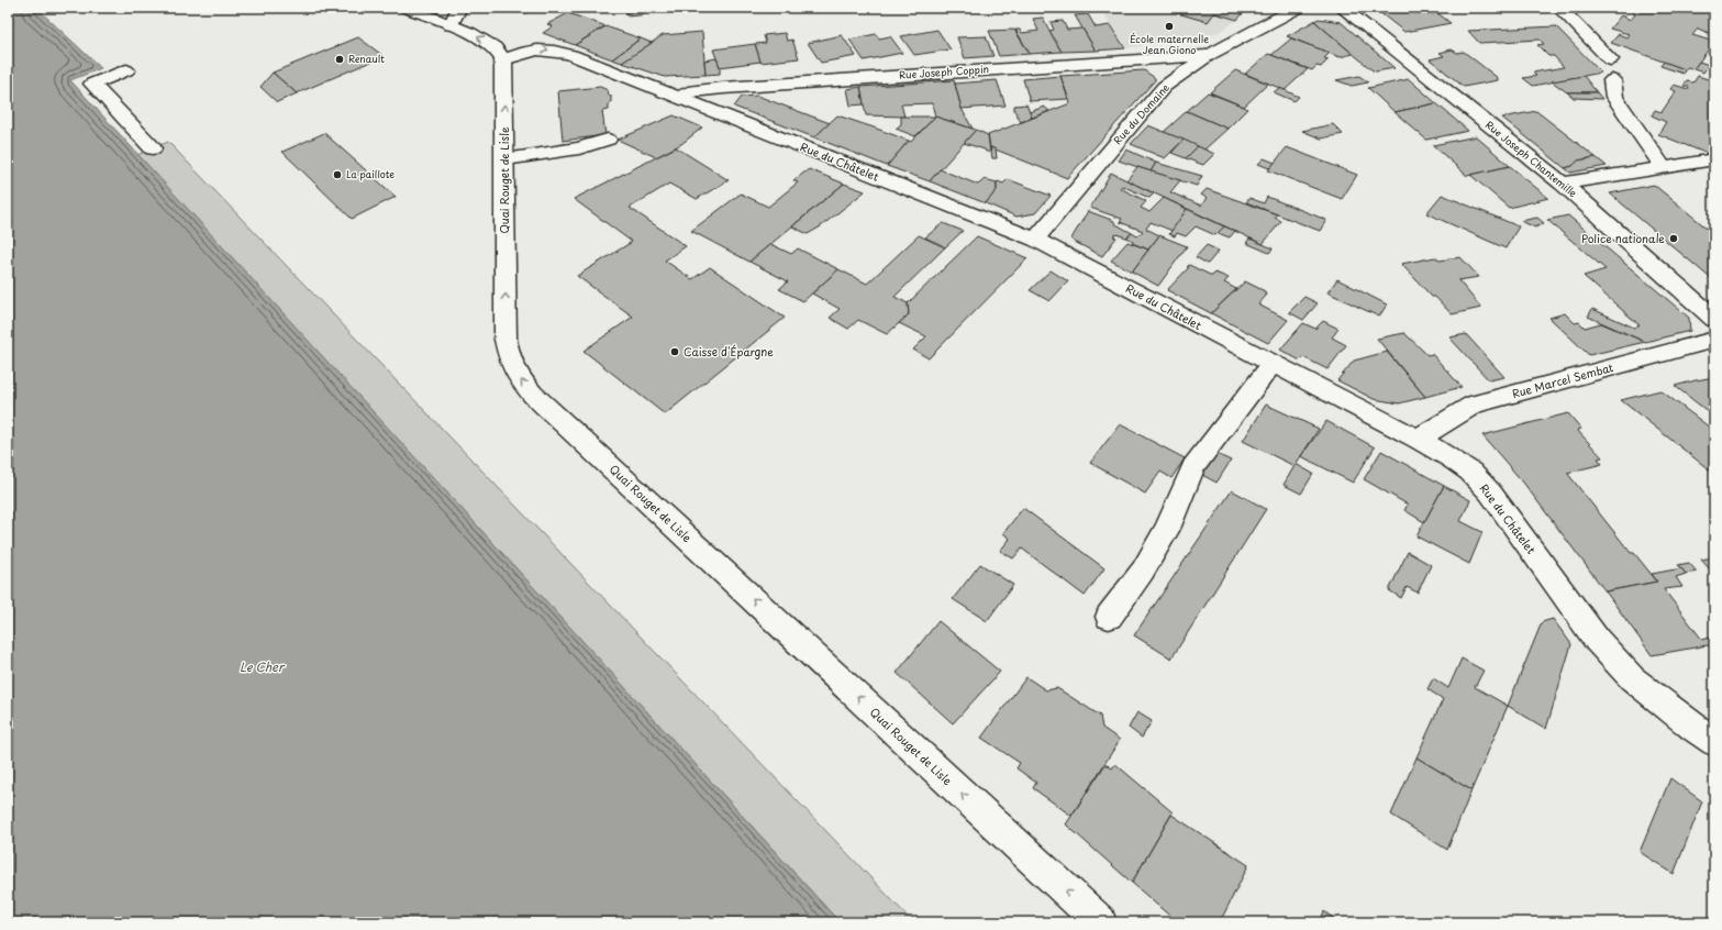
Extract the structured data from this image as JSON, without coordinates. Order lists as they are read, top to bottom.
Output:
{
  "streets": {
    "street": [
      "Rue Joseph Coppin",
      "Rue du Domaine",
      "Rue Joseph Chantemille",
      "Rue du Châtelet",
      "Quai Rouget de Lisle",
      "Rue Marcel Sembat"
    ]
  },
  "crossings": [
    ["Rue Joseph Coppin", "Rue du Domaine"],
    ["Rue Joseph Coppin", "Rue du Châtelet"],
    ["Rue du Domaine", "Rue du Châtelet"],
    ["Rue du Châtelet", "Quai Rouget de Lisle"],
    ["Rue du Châtelet", "Rue Marcel Sembat"]
  ],
  "one_way": ["Quai Rouget de Lisle"],
  "water": ["Le Cher"],
  "places": [
    "École maternelle Jean Giono",
    "Renault",
    "La paillote",
    "Police nationale",
    "Caisse d'Épargne"
  ]
}
